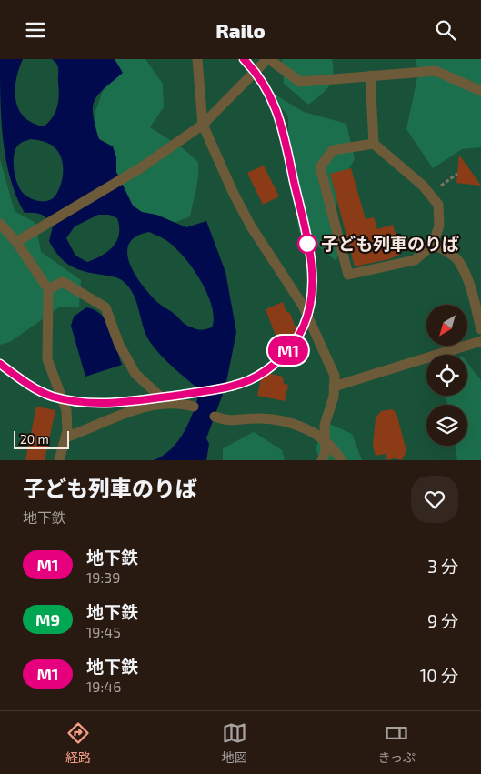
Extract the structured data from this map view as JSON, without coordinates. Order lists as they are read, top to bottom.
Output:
{
  "places": ["子ども列車のりば"],
  "lines": ["metro line M1"],
  "scale_bar": "20 m",
  "north": "bottom left",
  "page": {
    "header": "Railo",
    "on_map": "M1",
    "scale": "20 m",
    "heading": ["子ども列車のりば", "地下鉄"],
    "list": [
      {
        "mark": "M1",
        "name": "地下鉄",
        "note": "19:39",
        "value": "3 分"
      },
      {
        "mark": "M9",
        "name": "地下鉄",
        "note": "19:45",
        "value": "9 分"
      },
      {
        "mark": "M1",
        "name": "地下鉄",
        "note": "19:46",
        "value": "10 分"
      }
    ],
    "tabs": ["経路", "地図", "きっぷ"]
  }
}
